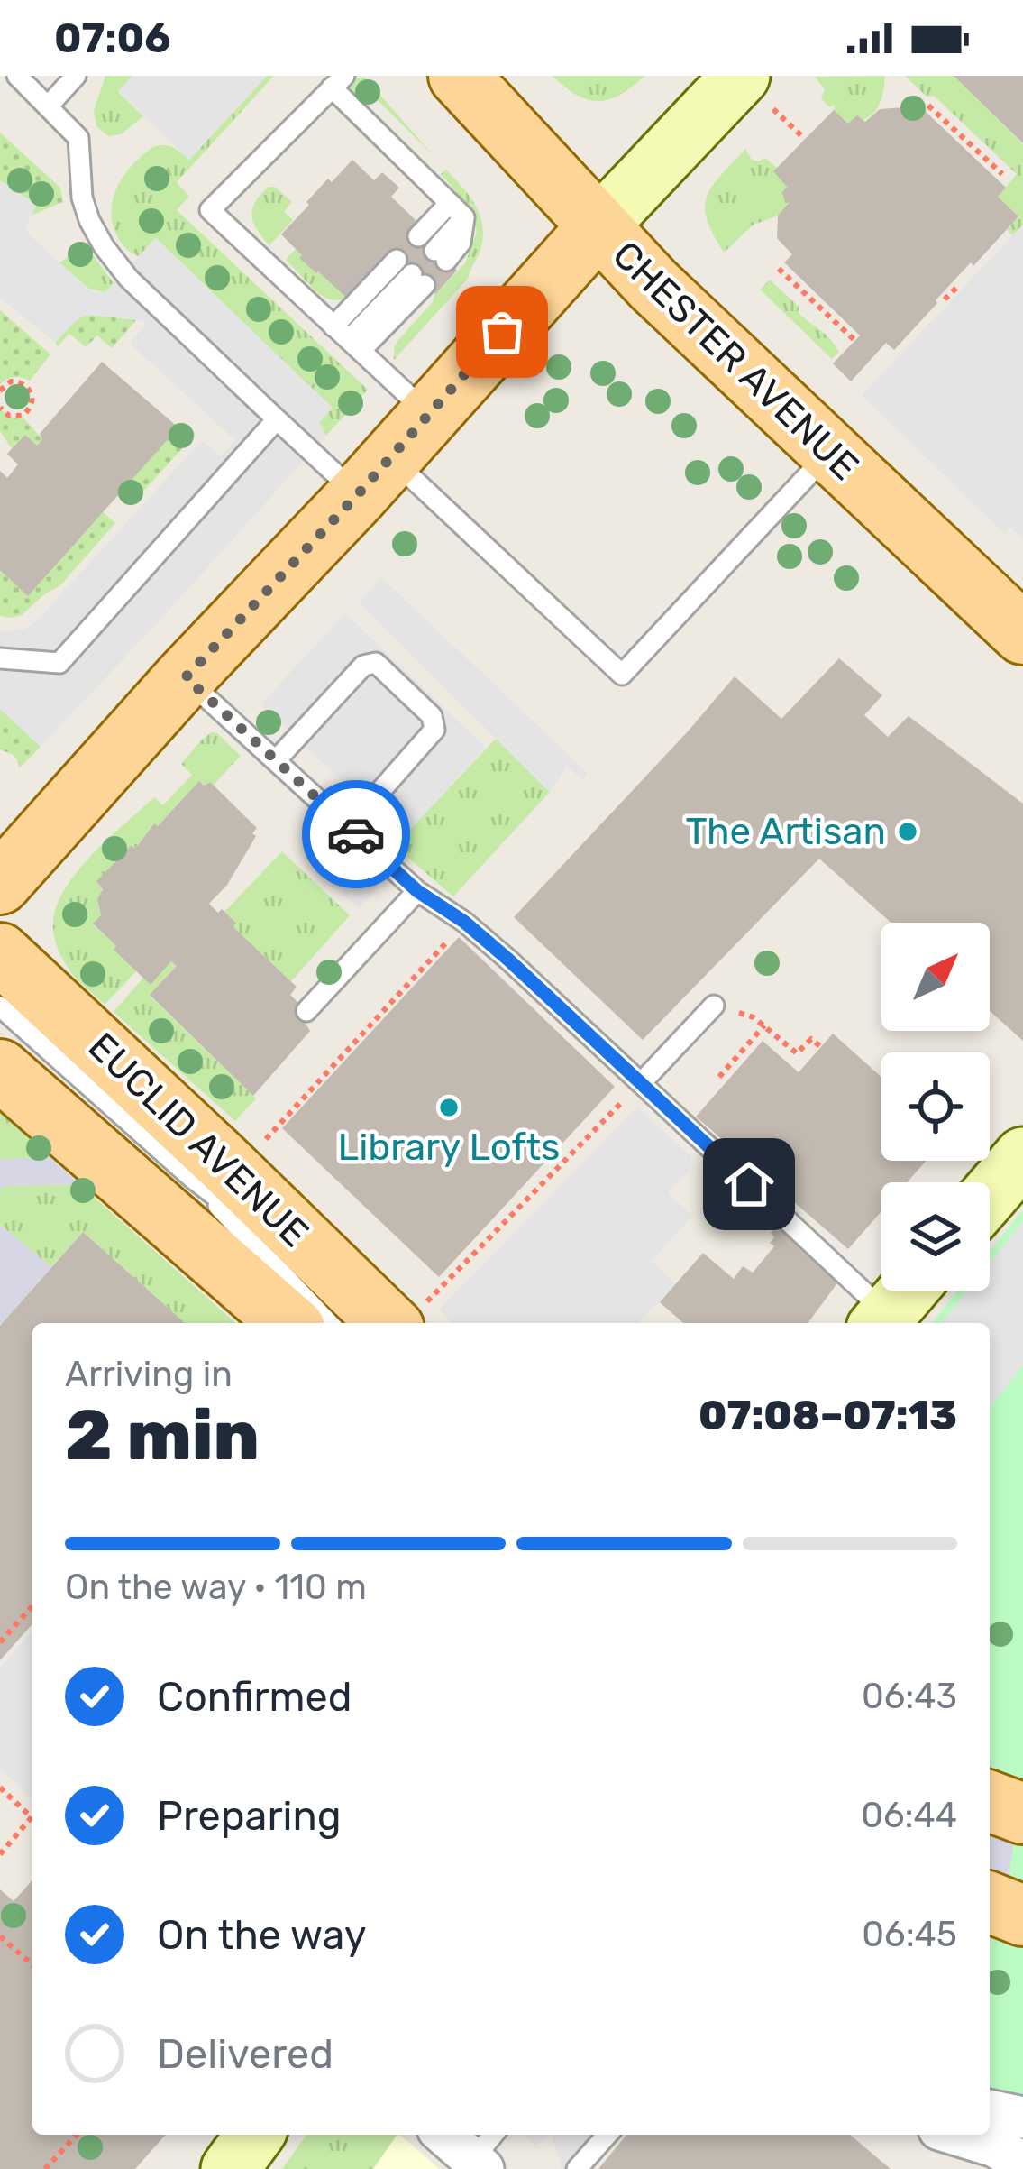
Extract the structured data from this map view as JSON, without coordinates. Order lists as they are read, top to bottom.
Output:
{
  "streets": {
    "main road": ["CHESTER AVENUE", "EUCLID AVENUE"]
  },
  "places": ["The Artisan", "Library Lofts"],
  "north": "top right",
  "page": {
    "status": "07:06",
    "heading": ["2 min", "Arriving in", "07:08–07:13"],
    "bar": "On the way · 110 m",
    "list": [
      ["Confirmed", "06:43"],
      ["Preparing", "06:44"],
      ["On the way", "06:45"],
      "Delivered"
    ]
  }
}
